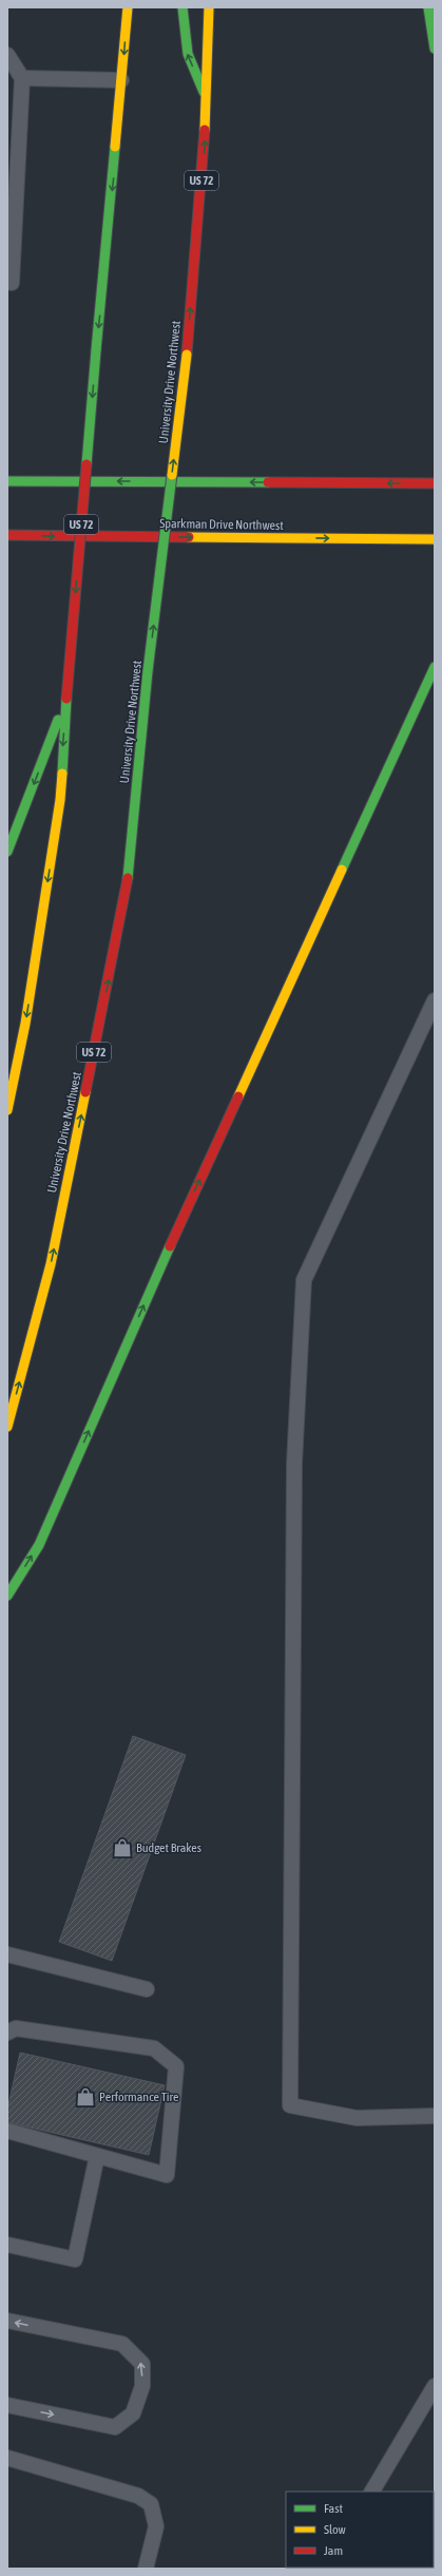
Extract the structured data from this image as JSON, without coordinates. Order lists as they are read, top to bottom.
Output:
{
  "streets": {
    "main road": ["US 72", "University Drive Northwest", "Sparkman Drive Northwest"]
  },
  "crossings": [
    ["US 72", "University Drive Northwest"]
  ],
  "places": {
    "shop": ["Budget Brakes", "Performance Tire"]
  },
  "legend": ["Fast", "Slow", "Jam"]
}
